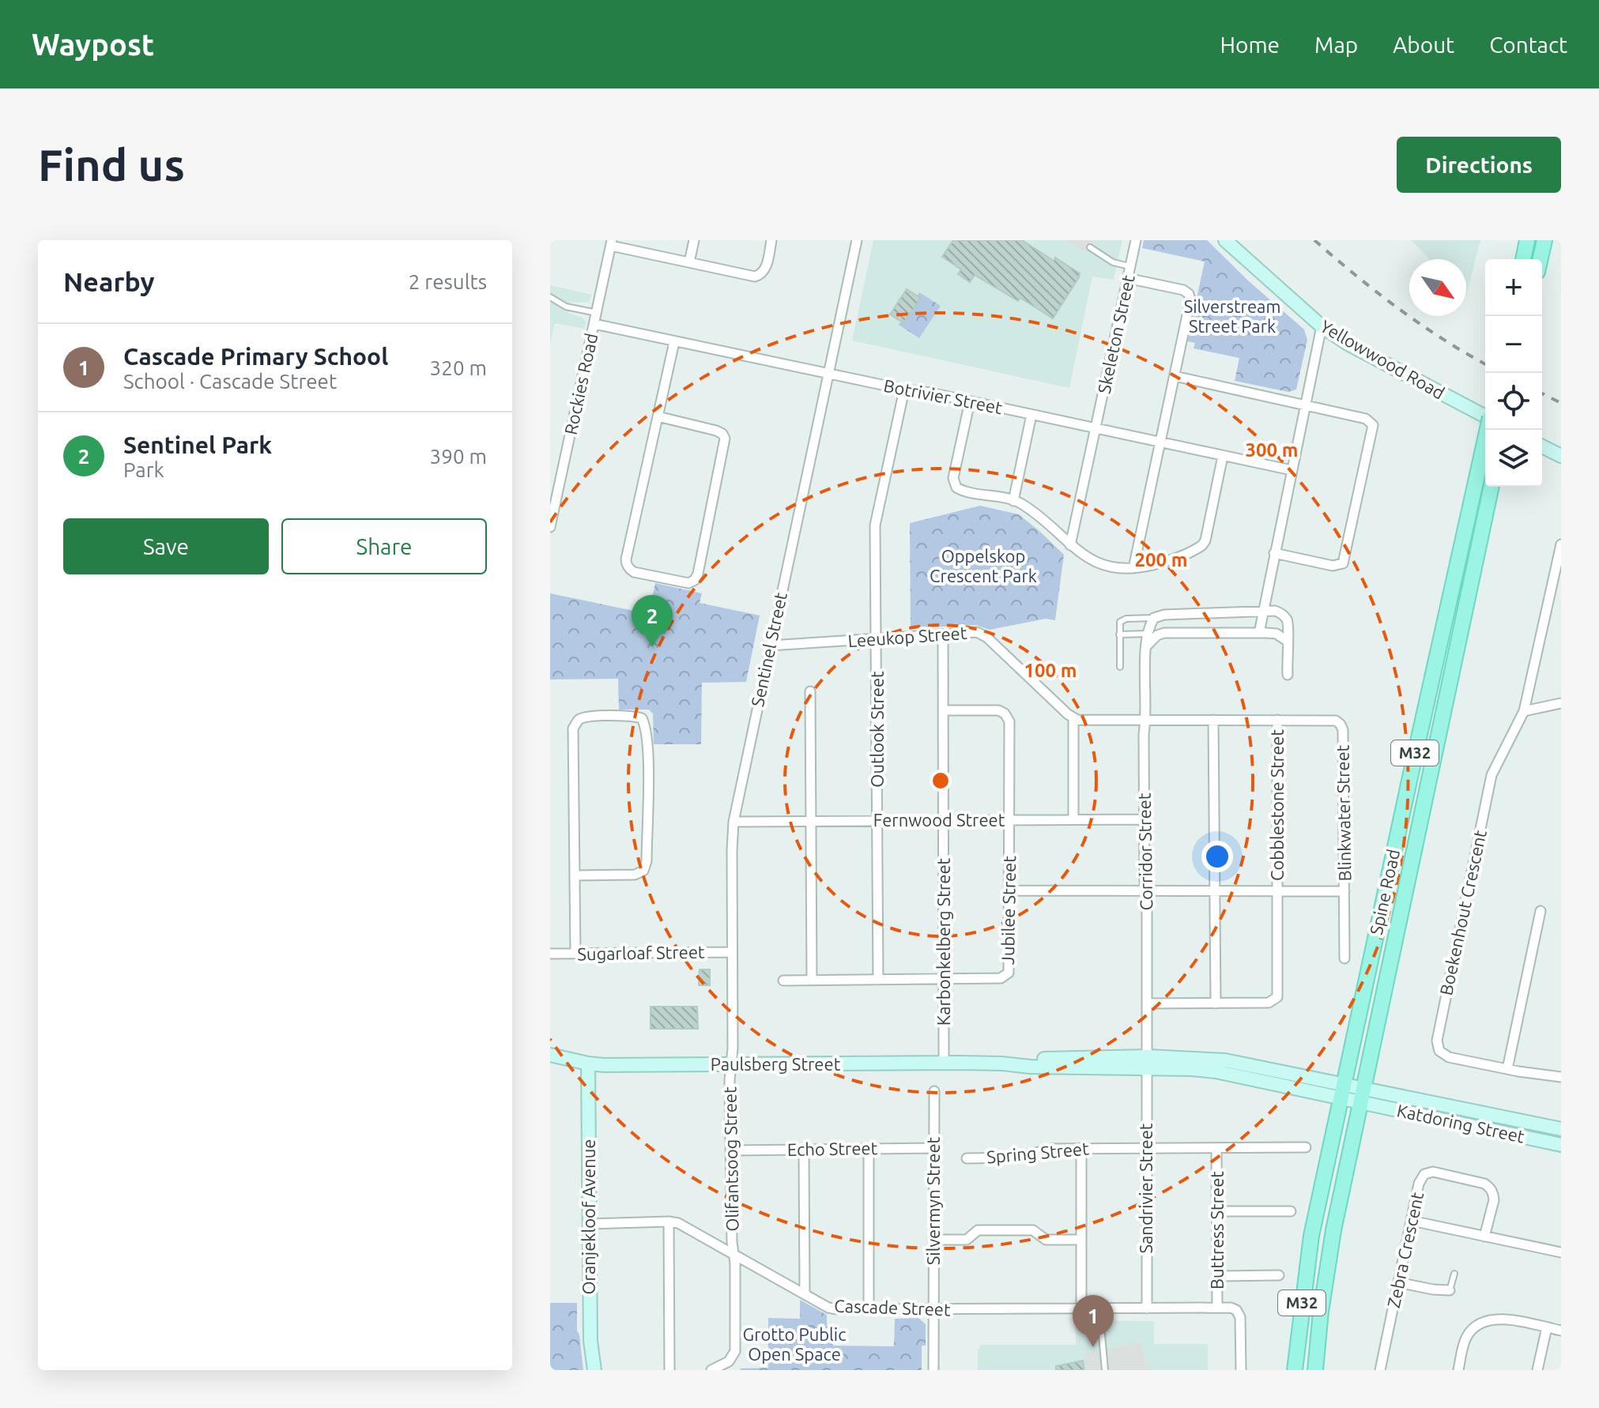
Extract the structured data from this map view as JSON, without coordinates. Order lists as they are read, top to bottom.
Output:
{
  "streets": {
    "main road": ["M32", "Spine Road"],
    "street": [
      "Skeleton Street",
      "Yellowwood Road",
      "Rockies Road",
      "Botrivier Street",
      "Leeukop Street",
      "Sentinel Street",
      "Outlook Street",
      "Cobblestone Street",
      "Blinkwater Street",
      "Fernwood Street",
      "Corridor Street",
      "Jubilee Street",
      "Boekenhout Crescent",
      "Karbonkelberg Street",
      "Sugarloaf Street",
      "Paulsberg Street",
      "Katdoring Street",
      "Echo Street",
      "Spring Street",
      "Olifantsoog Street",
      "Sandrivier Street",
      "Silvermyn Street",
      "Oranjekloof Avenue",
      "Buttress Street",
      "Zebra Crescent",
      "Cascade Street"
    ]
  },
  "crossings": [
    ["Skeleton Street", "Botrivier Street"],
    ["Rockies Road", "Botrivier Street"],
    ["Botrivier Street", "Sentinel Street"],
    ["Botrivier Street", "Outlook Street"],
    ["Leeukop Street", "Sentinel Street"],
    ["Leeukop Street", "Outlook Street"],
    ["Leeukop Street", "Karbonkelberg Street"],
    ["Sentinel Street", "Fernwood Street"],
    ["Sentinel Street", "Sugarloaf Street"],
    ["Sentinel Street", "Paulsberg Street"],
    ["Sentinel Street", "Olifantsoog Street"],
    ["Outlook Street", "Fernwood Street"],
    ["Cobblestone Street", "Blinkwater Street"],
    ["Blinkwater Street", "Corridor Street"],
    ["Blinkwater Street", "Jubilee Street"],
    ["Fernwood Street", "Corridor Street"],
    ["Fernwood Street", "Jubilee Street"],
    ["Fernwood Street", "Karbonkelberg Street"],
    ["Corridor Street", "Paulsberg Street"],
    ["Corridor Street", "Sandrivier Street"],
    ["Spine Road", "Paulsberg Street"],
    ["Spine Road", "Katdoring Street"],
    ["Jubilee Street", "Karbonkelberg Street"],
    ["Karbonkelberg Street", "Paulsberg Street"],
    ["Paulsberg Street", "Katdoring Street"],
    ["Paulsberg Street", "Olifantsoog Street"],
    ["Paulsberg Street", "Sandrivier Street"],
    ["Paulsberg Street", "Oranjekloof Avenue"],
    ["Echo Street", "Olifantsoog Street"],
    ["Echo Street", "Silvermyn Street"],
    ["Spring Street", "Sandrivier Street"],
    ["Spring Street", "Buttress Street"],
    ["Olifantsoog Street", "Cascade Street"],
    ["Sandrivier Street", "Cascade Street"],
    ["Silvermyn Street", "Cascade Street"],
    ["Oranjekloof Avenue", "Cascade Street"],
    ["Buttress Street", "Cascade Street"]
  ],
  "parks": ["Silverstream Street Park", "Oppelskop Crescent Park", "Grotto Public Open Space"],
  "north": "bottom right",
  "page": {
    "header": "Waypost",
    "nav": [
      "Home",
      "Map",
      "About",
      "Contact"
    ],
    "buttons": [
      "Directions",
      ["Save", "Share"]
    ],
    "title": "Find us",
    "heading": ["Nearby", "2 results"],
    "map_buttons": ["+", "−"],
    "list": [
      {
        "mark": "1",
        "name": "Cascade Primary School",
        "note": "School · Cascade Street",
        "value": "320 m"
      },
      {
        "mark": "2",
        "name": "Sentinel Park",
        "note": "Park",
        "value": "390 m"
      }
    ],
    "pins": ["2", "1"]
  },
  "rings": ["300 m", "200 m", "100 m"]
}
